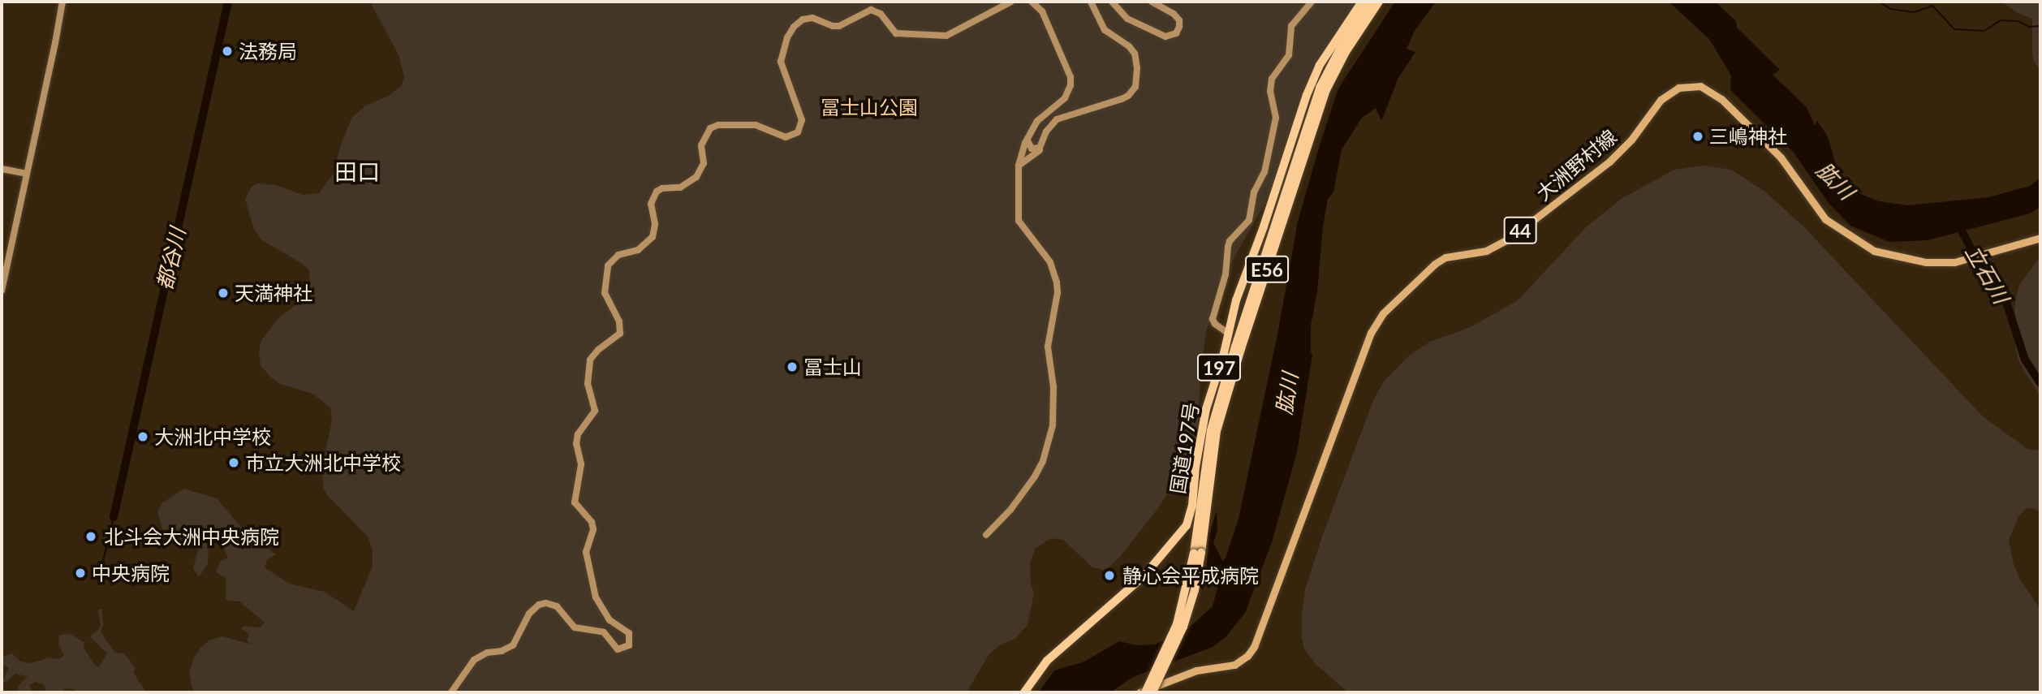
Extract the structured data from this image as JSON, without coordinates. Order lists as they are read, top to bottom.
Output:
{
  "streets": {
    "highway": ["E56", "197", "国道197号"],
    "main road": ["大洲野村線", "44"]
  },
  "districts": ["田口"],
  "water": ["肱川", "都谷川", "立石川"],
  "parks": ["冨士山公園"],
  "places": [
    "法務局",
    "三嶋神社",
    "天満神社",
    "冨士山",
    "大洲北中学校",
    "市立大洲北中学校",
    "北斗会大洲中央病院",
    "中央病院",
    "静心会平成病院"
  ]
}
